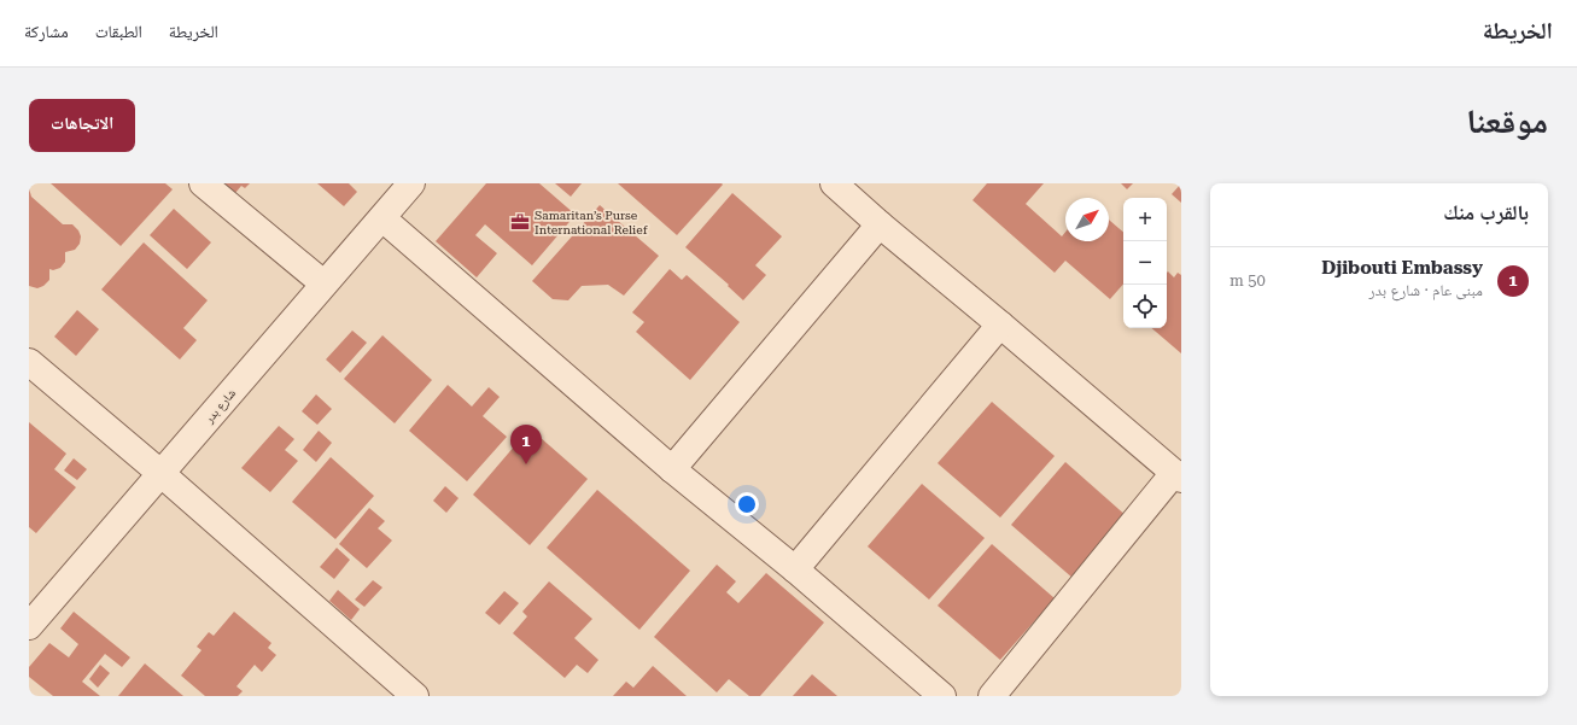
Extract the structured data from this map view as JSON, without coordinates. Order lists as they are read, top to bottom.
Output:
{
  "streets": {
    "street": ["شارع بدر"]
  },
  "places": {
    "office": ["Samaritan’s Purse International Relief"]
  },
  "north": "top right",
  "page": {
    "header": "الخريطة",
    "nav": ["الخريطة", "الطبقات", "مشاركة"],
    "title": "موقعنا",
    "buttons": "الاتجاهات",
    "heading": "بالقرب منك",
    "map_buttons": ["+", "−"],
    "list": [
      {
        "mark": "1",
        "name": "Djibouti Embassy",
        "note": "مبنى عام · شارع بدر",
        "value": "50 m"
      }
    ],
    "pins": "1"
  }
}
